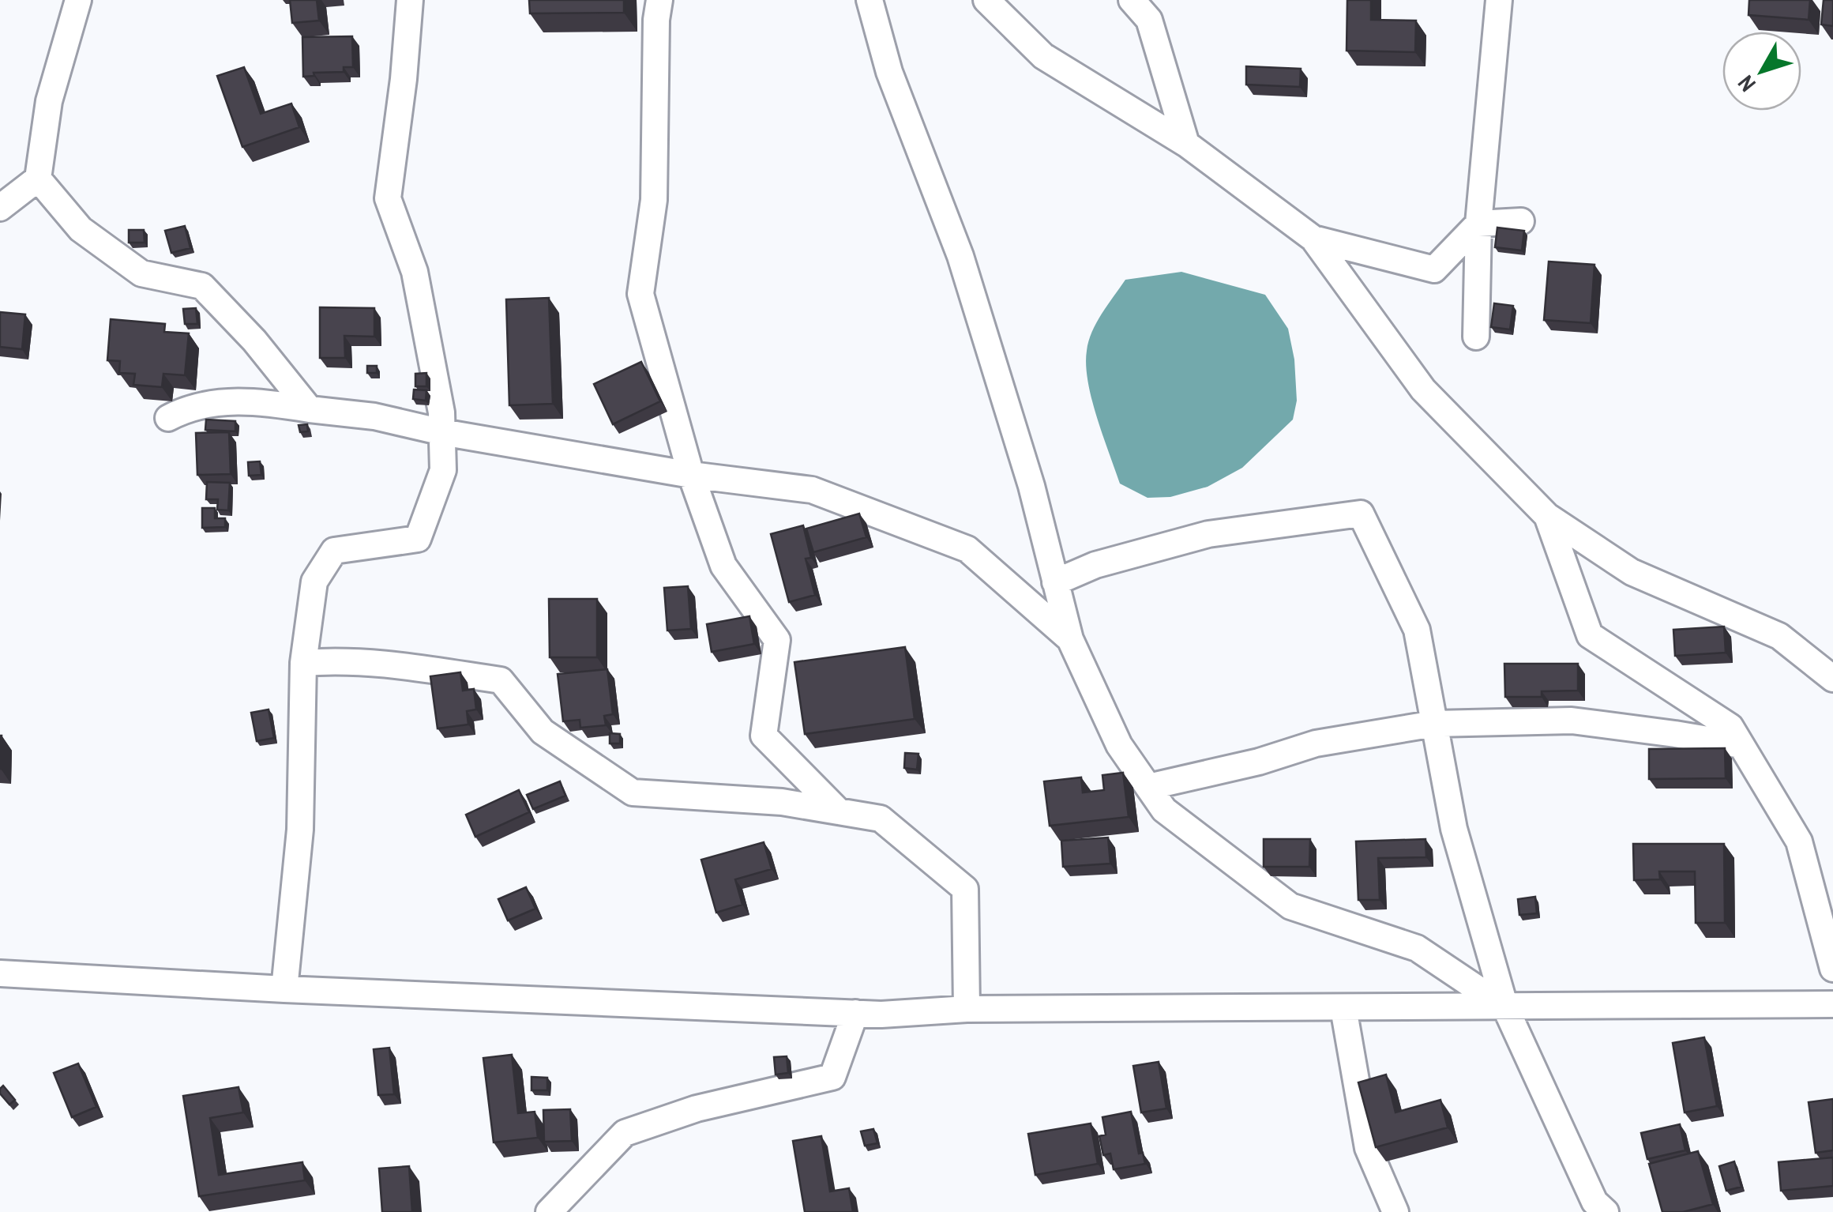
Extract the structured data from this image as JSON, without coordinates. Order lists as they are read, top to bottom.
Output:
{
  "north": "bottom left"
}
